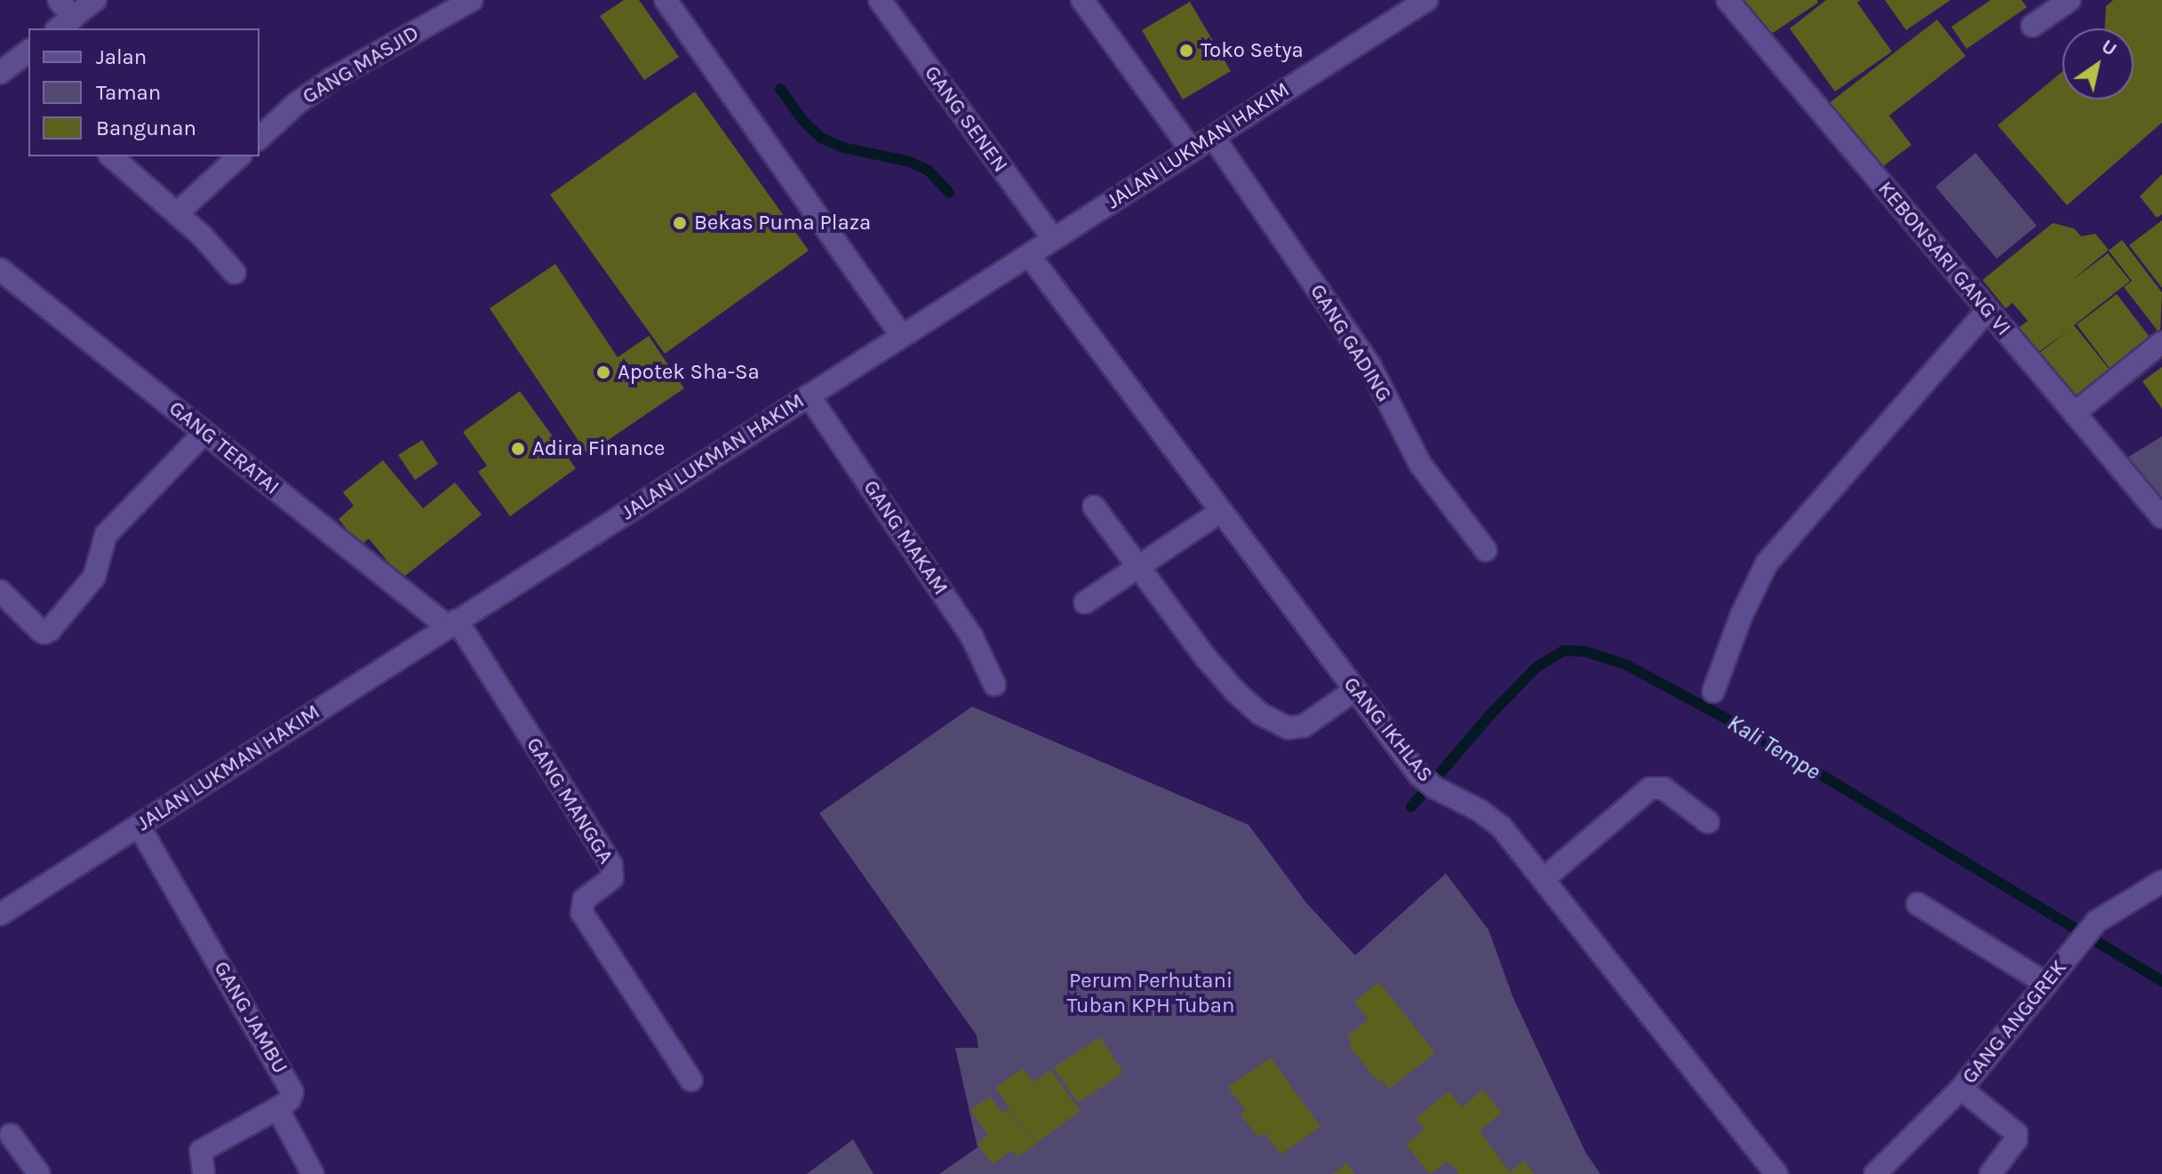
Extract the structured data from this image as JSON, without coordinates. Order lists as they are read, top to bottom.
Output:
{
  "streets": {
    "street": [
      "GANG MASJID",
      "GANG SENEN",
      "JALAN LUKMAN HAKIM",
      "KEBONSARI GANG VI",
      "GANG GADING",
      "GANG TERATAI",
      "GANG MAKAM",
      "GANG IKHLAS",
      "GANG MANGGA",
      "GANG JAMBU",
      "GANG ANGGREK"
    ]
  },
  "crossings": [
    ["GANG SENEN", "JALAN LUKMAN HAKIM"],
    ["JALAN LUKMAN HAKIM", "GANG GADING"],
    ["JALAN LUKMAN HAKIM", "GANG TERATAI"],
    ["JALAN LUKMAN HAKIM", "GANG MAKAM"],
    ["JALAN LUKMAN HAKIM", "GANG IKHLAS"],
    ["JALAN LUKMAN HAKIM", "GANG MANGGA"],
    ["JALAN LUKMAN HAKIM", "GANG JAMBU"],
    ["GANG TERATAI", "GANG MANGGA"]
  ],
  "water": ["Kali Tempe"],
  "parks": ["Perum Perhutani Tuban KPH Tuban"],
  "places": [
    "Toko Setya",
    "Bekas Puma Plaza",
    "Apotek Sha-Sa",
    "Adira Finance"
  ],
  "legend": ["Jalan", "Taman", "Bangunan"],
  "north": "top right"
}
